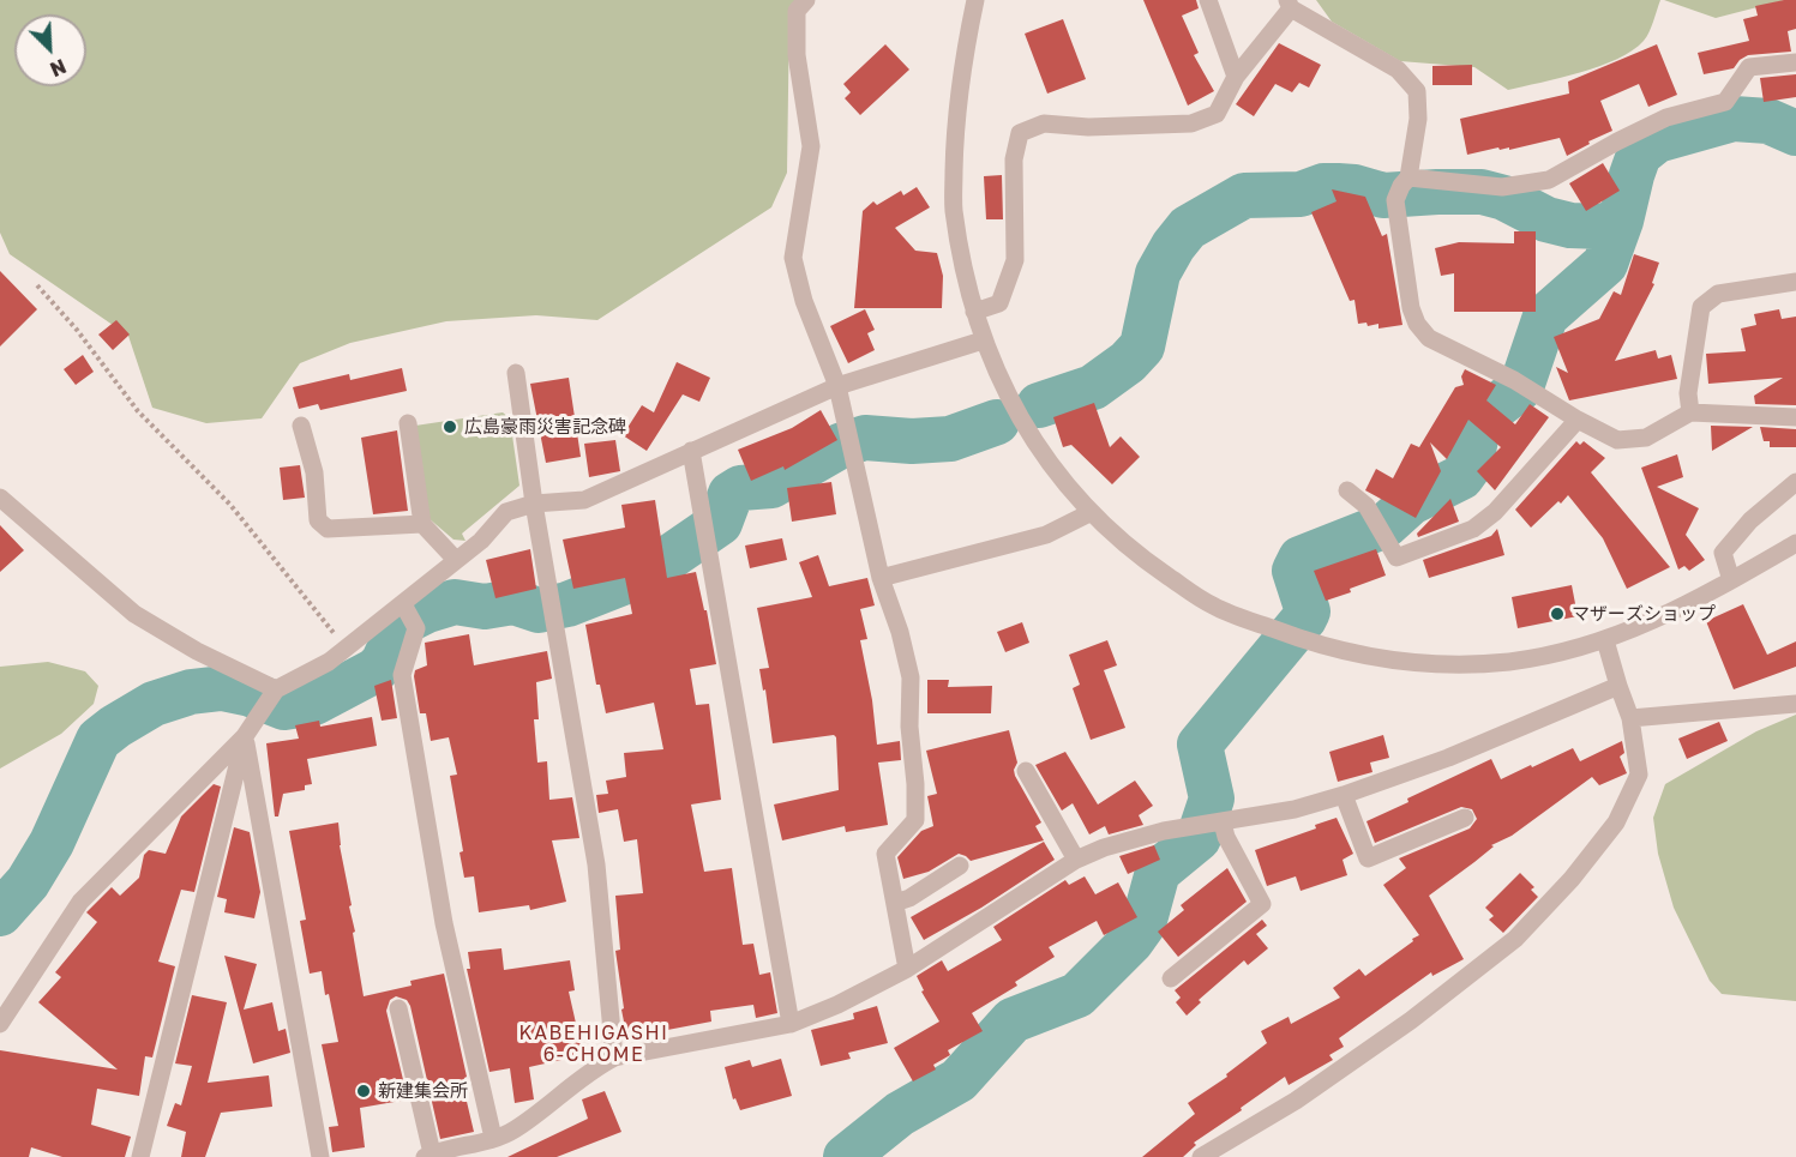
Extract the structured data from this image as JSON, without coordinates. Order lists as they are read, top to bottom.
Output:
{
  "districts": ["KABEHIGASHI 6-CHOME"],
  "places": ["広島豪雨災害記念碑", "マザーズショップ", "新建集会所"],
  "north": "bottom right"
}
